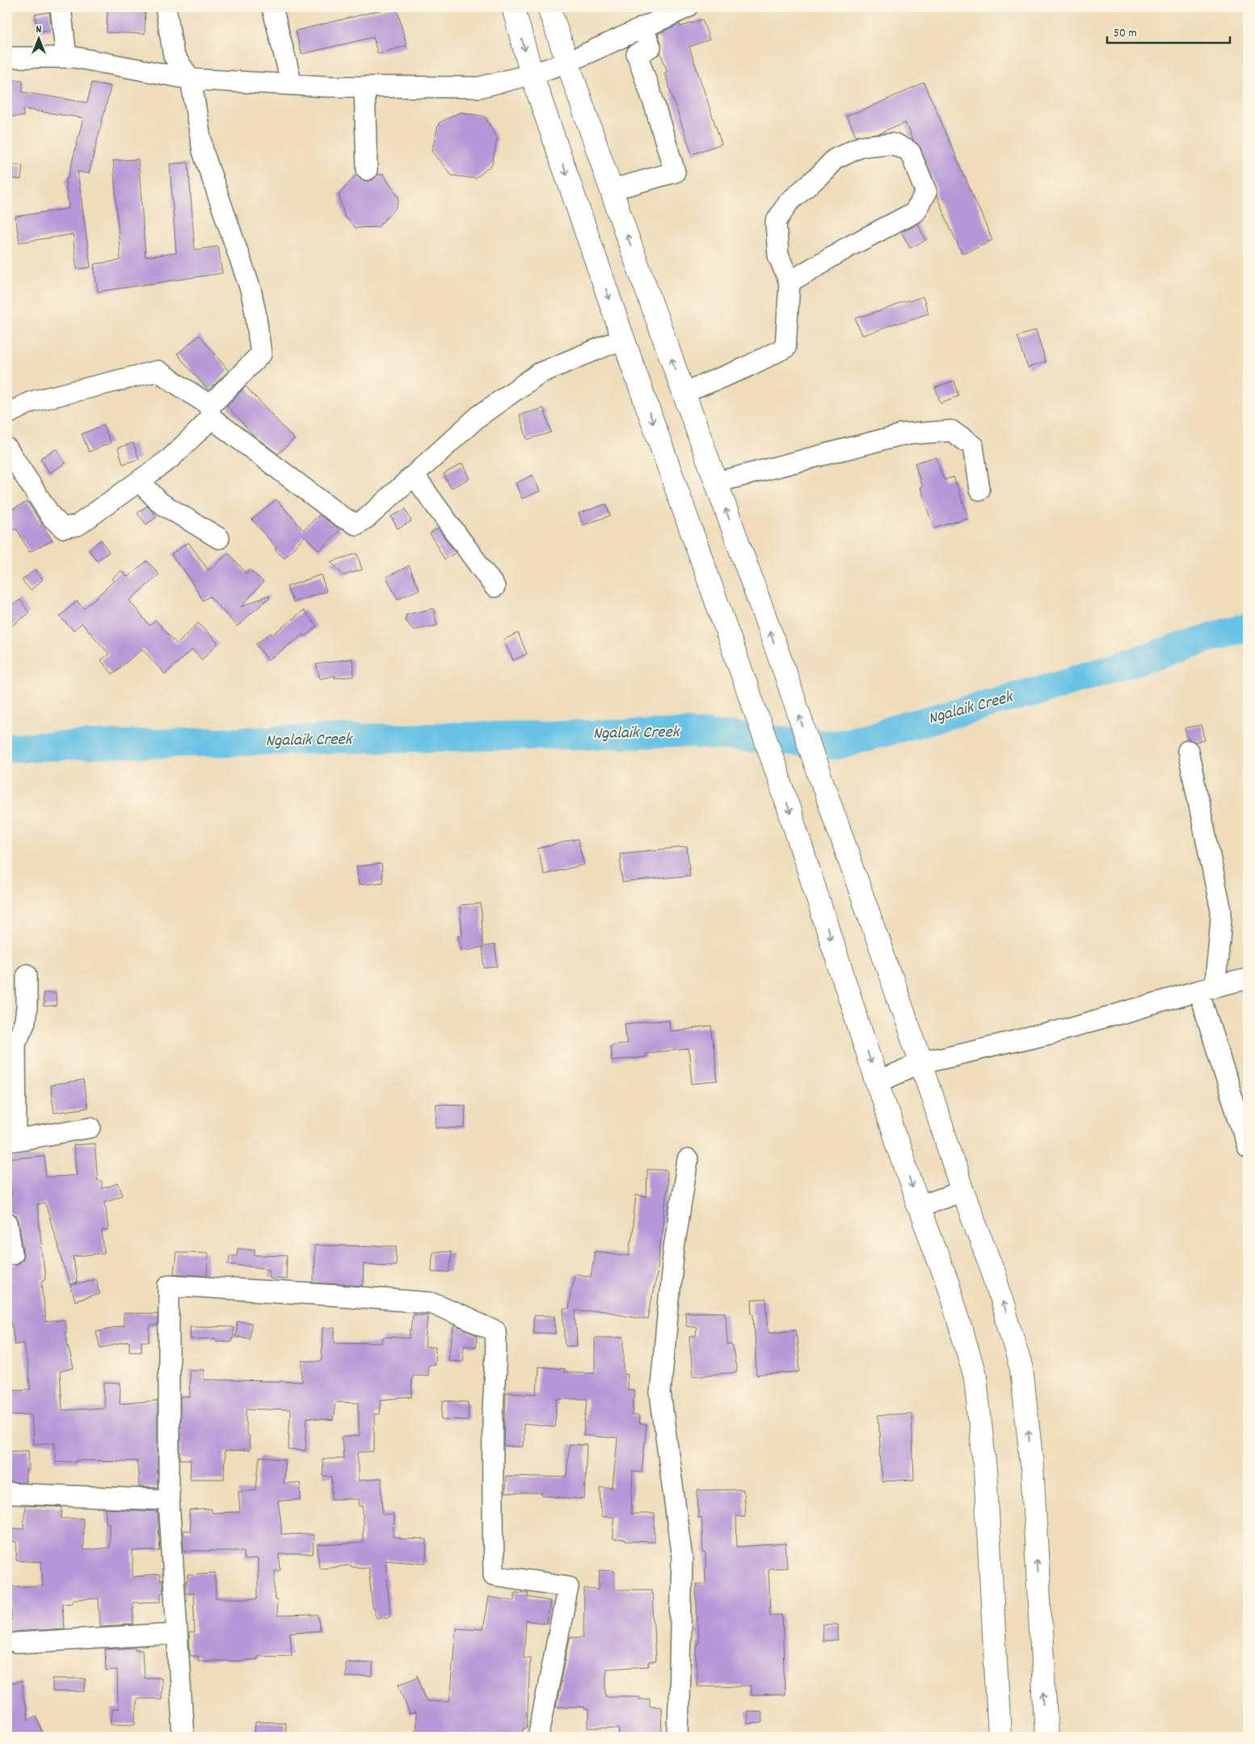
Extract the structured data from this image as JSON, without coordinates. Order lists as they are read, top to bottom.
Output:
{
  "water": ["Ngalaik Creek"],
  "scale_bar": "50 m",
  "north": "top"
}
